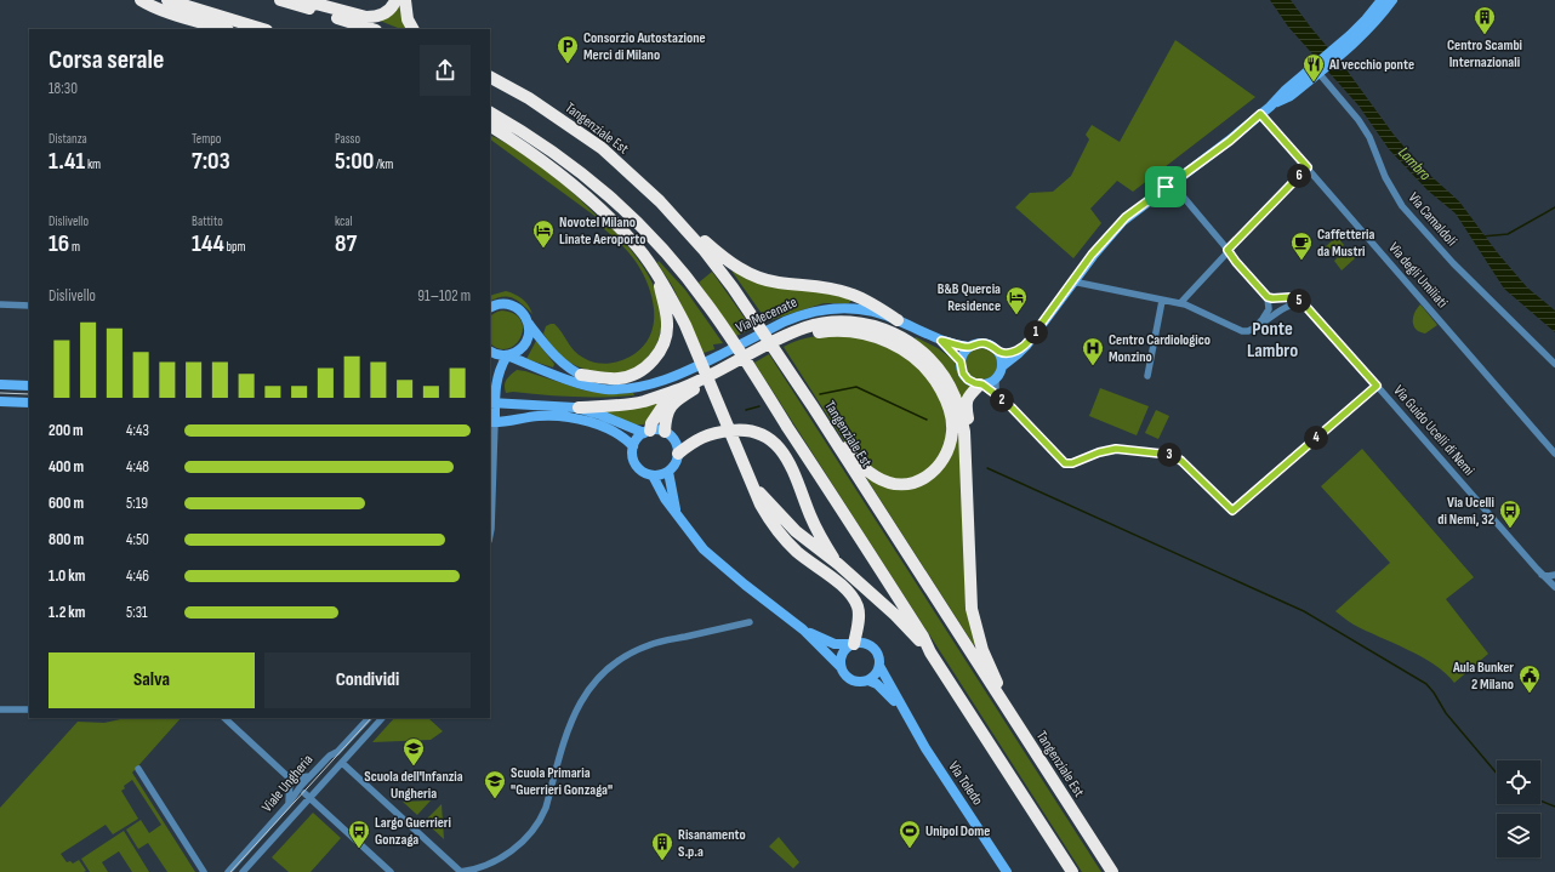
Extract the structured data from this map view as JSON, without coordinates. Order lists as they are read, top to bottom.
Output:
{
  "streets": {
    "highway": ["Tangenziale Est"],
    "street": [
      "Via Camaldoli",
      "Via degli Umiliati",
      "Via Mecenate",
      "Via Guido Ucelli di Nemi",
      "Viale Ungheria",
      "Via Toledo"
    ]
  },
  "districts": ["Ponte Lambro"],
  "water": ["Lambro"],
  "places": {
    "building": ["Centro Scambi Internazionali", "Risanamento S.p.a"],
    "parking": ["Consorzio Autostazione Merci di Milano"],
    "restaurant": ["Al vecchio ponte"],
    "hotel": ["Novotel Milano Linate Aeroporto", "B&B Quercia Residence"],
    "cafe": ["Caffetteria da Mustri"],
    "hospital": ["Centro Cardiologico Monzino"],
    "bus stop": ["Via Ucelli di Nemi, 32", "Largo Guerrieri Gonzaga"],
    "public building": ["Aula Bunker 2 Milano"],
    "school or university": ["Scuola dell'Infanzia Ungheria", "Scuola Primaria \"Guerrieri Gonzaga\""],
    "sports": ["Unipol Dome"]
  },
  "page": {
    "heading": ["Corsa serale", "18:30"],
    "stats": [
      ["Distanza", "1.41 km"],
      ["Tempo", "7:03"],
      ["Passo", "5:00 /km"],
      ["Dislivello", "16 m"],
      ["Battito", "144 bpm"],
      ["kcal", "87"]
    ],
    "pins": [
      "6",
      "5",
      "1",
      "2",
      "4",
      "3"
    ],
    "chart": ["Dislivello", "91–102 m"],
    "list": [
      {
        "name": "200 m",
        "note": "4:43"
      },
      {
        "name": "400 m",
        "note": "4:48"
      },
      {
        "name": "600 m",
        "note": "5:19"
      },
      {
        "name": "800 m",
        "note": "4:50"
      },
      {
        "name": "1.0 km",
        "note": "4:46"
      },
      {
        "name": "1.2 km",
        "note": "5:31"
      }
    ],
    "buttons": ["Salva", "Condividi"]
  }
}
